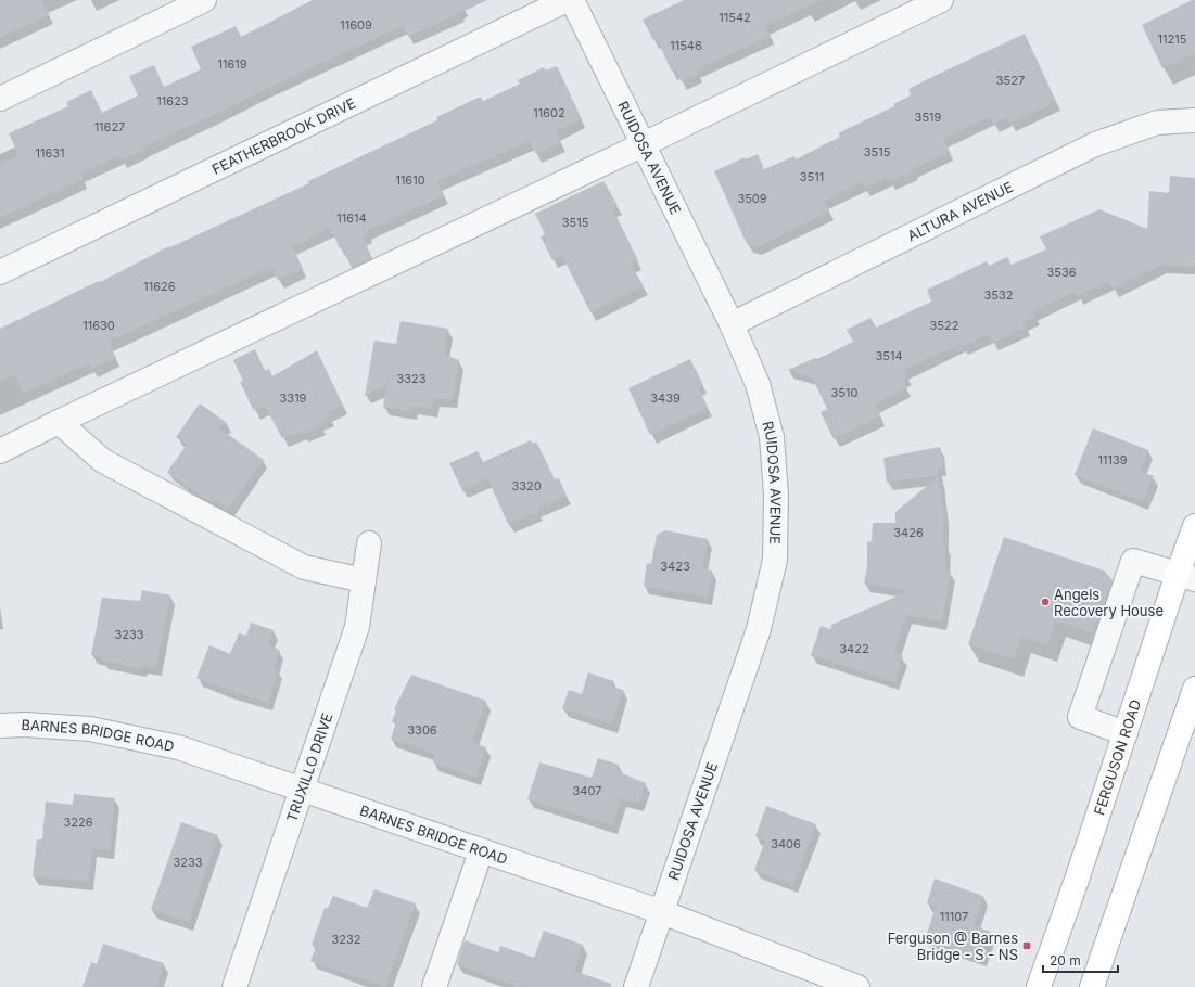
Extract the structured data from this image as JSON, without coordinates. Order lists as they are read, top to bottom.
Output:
{
  "streets": {
    "main road": ["FERGUSON ROAD"],
    "street": [
      "FEATHERBROOK DRIVE",
      "RUIDOSA AVENUE",
      "ALTURA AVENUE",
      "BARNES BRIDGE ROAD",
      "TRUXILLO DRIVE"
    ]
  },
  "crossings": [
    ["RUIDOSA AVENUE", "ALTURA AVENUE"],
    ["RUIDOSA AVENUE", "BARNES BRIDGE ROAD"],
    ["BARNES BRIDGE ROAD", "TRUXILLO DRIVE"]
  ],
  "places": {
    "other": ["Angels Recovery House"],
    "transit": ["Ferguson @ Barnes Bridge - S - NS"]
  },
  "house_numbers": [
    "11542",
    "11609",
    "11215",
    "11546",
    "11619",
    "3527",
    "11623",
    "11602",
    "3519",
    "11627",
    "3515",
    "11631",
    "3511",
    "11610",
    "3509",
    "11614",
    "3515",
    "3536",
    "11626",
    "3532",
    "11630",
    "3522",
    "3514",
    "3323",
    "3510",
    "3319",
    "3439",
    "11139",
    "3320",
    "3426",
    "3423",
    "3233",
    "3422",
    "3306",
    "3407",
    "3226",
    "3406",
    "3233",
    "11107",
    "3232"
  ],
  "scale_bar": "20 m"
}
